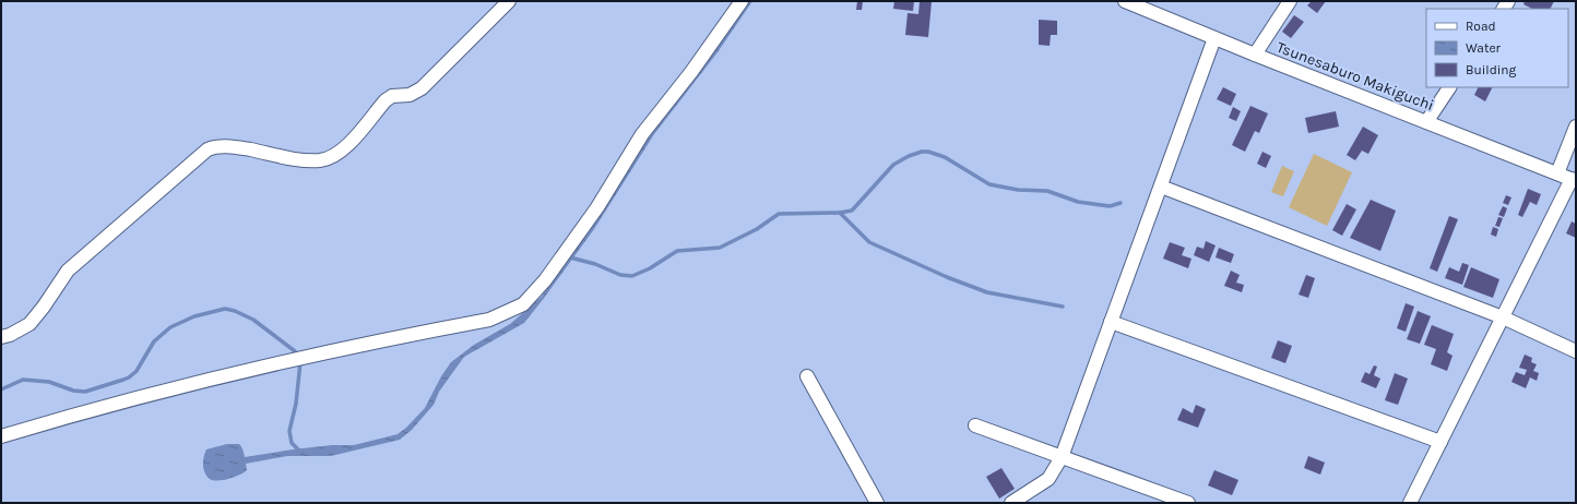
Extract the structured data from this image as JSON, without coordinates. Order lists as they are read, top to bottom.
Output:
{
  "streets": {
    "street": ["Tsunesaburo Makiguchi"]
  },
  "legend": ["Road", "Water", "Building"]
}
